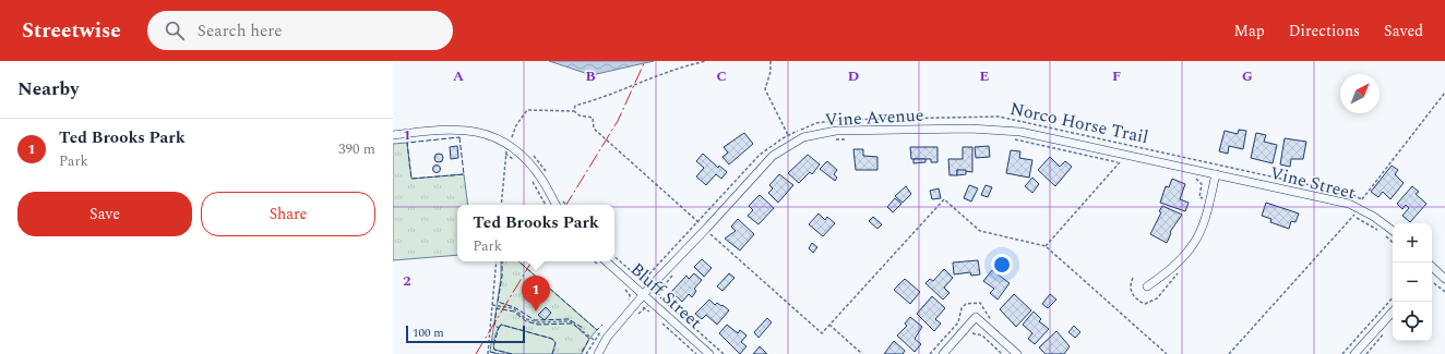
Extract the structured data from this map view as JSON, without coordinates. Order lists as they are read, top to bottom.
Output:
{
  "streets": {
    "street": ["Vine Avenue", "Vine Street", "Bluff Street"],
    "path": ["Norco Horse Trail"]
  },
  "crossings": [
    ["Vine Avenue", "Vine Street"],
    ["Vine Avenue", "Bluff Street"]
  ],
  "scale_bar": "100 m",
  "north": "top right",
  "page": {
    "header": "Streetwise",
    "search": "Search here",
    "nav": ["Map", "Directions", "Saved"],
    "heading": "Nearby",
    "list": [
      {
        "mark": "1",
        "name": "Ted Brooks Park",
        "note": "Park",
        "value": "390 m"
      }
    ],
    "buttons": ["Save", "Share"],
    "popup": ["Ted Brooks Park", "Park"],
    "map_buttons": ["+", "−"],
    "pins": "1",
    "scale": "100 m"
  },
  "grid": {
    "columns": [
      "A",
      "B",
      "C",
      "D",
      "E",
      "F",
      "G"
    ],
    "rows": ["1", "2"]
  }
}
